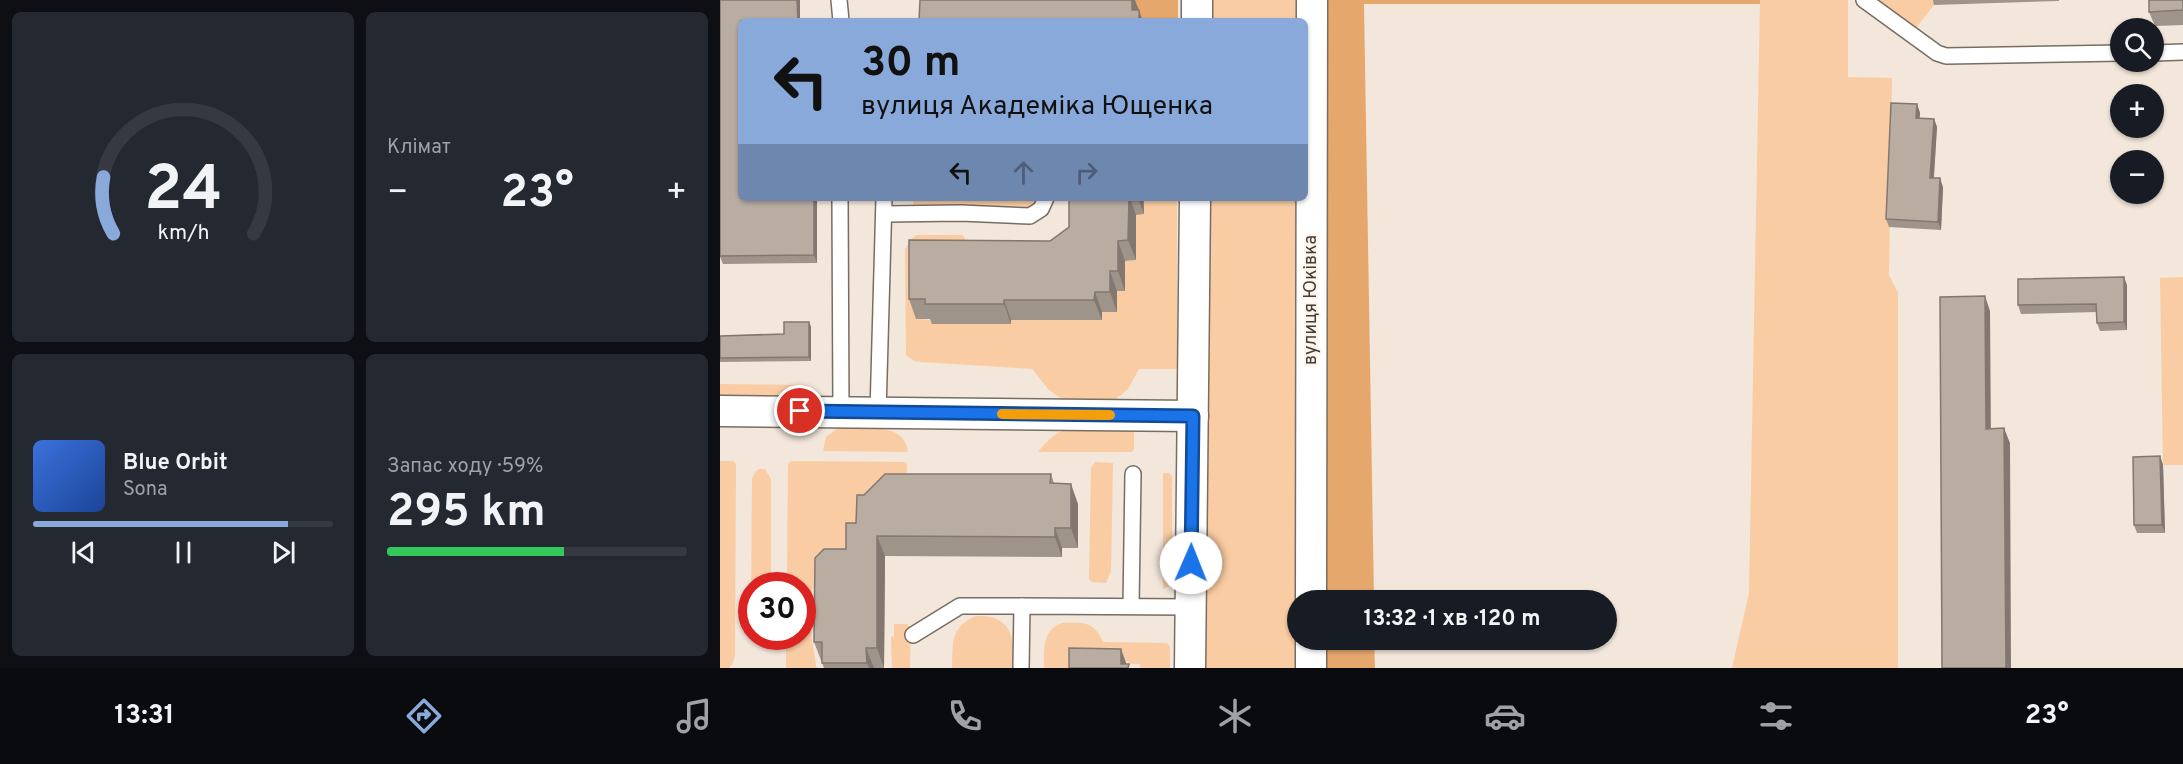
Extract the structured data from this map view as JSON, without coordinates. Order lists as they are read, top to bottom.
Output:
{
  "streets": {
    "street": ["вулиця Юківка"]
  },
  "page": {
    "tile": [
      "Клімат",
      ["Запас ходу · 59%", "295 km"]
    ],
    "map_buttons": ["+", "−"],
    "turn": ["30 m", "вулиця Академіка Ющенка"],
    "heat": ["−", "23°", "+"],
    "song": ["Blue Orbit", "Sona"],
    "limit": "30",
    "trip": "13:32 · 1 хв · 120 m",
    "tabs": ["13:31", "23°"],
    "gauge": ["24", "km/h"]
  }
}
